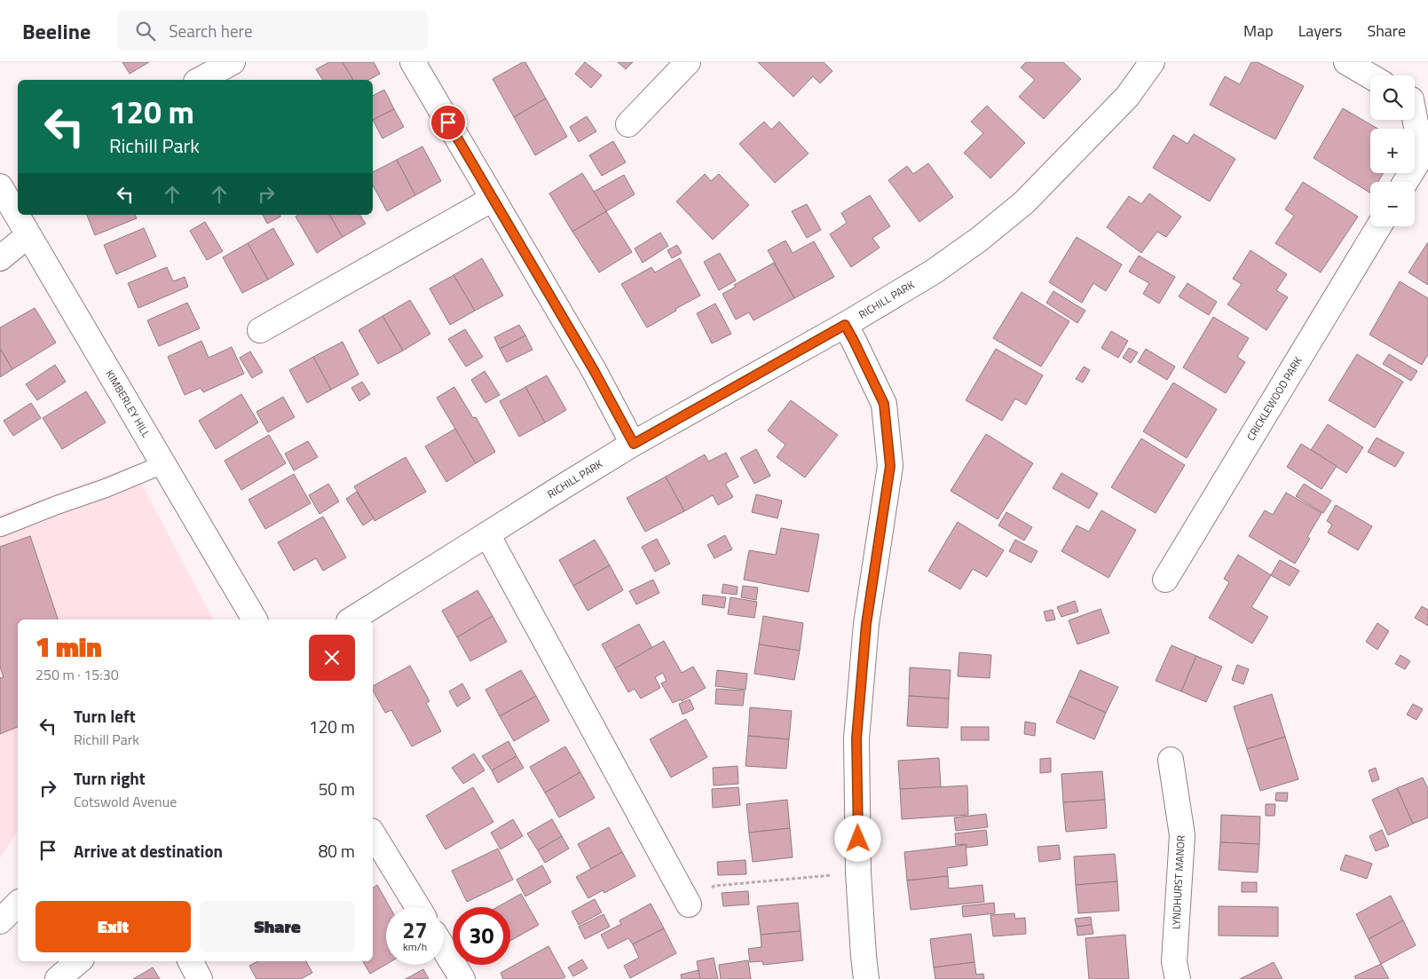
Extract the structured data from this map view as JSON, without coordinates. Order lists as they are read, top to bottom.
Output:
{
  "streets": {
    "street": [
      "RICHILL PARK",
      "CRICKLEWOOD PARK",
      "KIMBERLEY HILL",
      "LYNDHURST MANOR"
    ]
  },
  "page": {
    "header": "Beeline",
    "search": "Search here",
    "nav": ["Map", "Layers", "Share"],
    "map_buttons": ["+", "−"],
    "turn": ["120 m", "Richill Park"],
    "heading": ["1 min", "250 m · 15:30"],
    "list": [
      {
        "name": "Turn left",
        "note": "Richill Park",
        "value": "120 m"
      },
      {
        "name": "Turn right",
        "note": "Cotswold Avenue",
        "value": "50 m"
      },
      {
        "name": "Arrive at destination",
        "value": "80 m"
      }
    ],
    "buttons": ["Exit", "Share"],
    "speed": "27 km/h",
    "limit": "30"
  }
}
